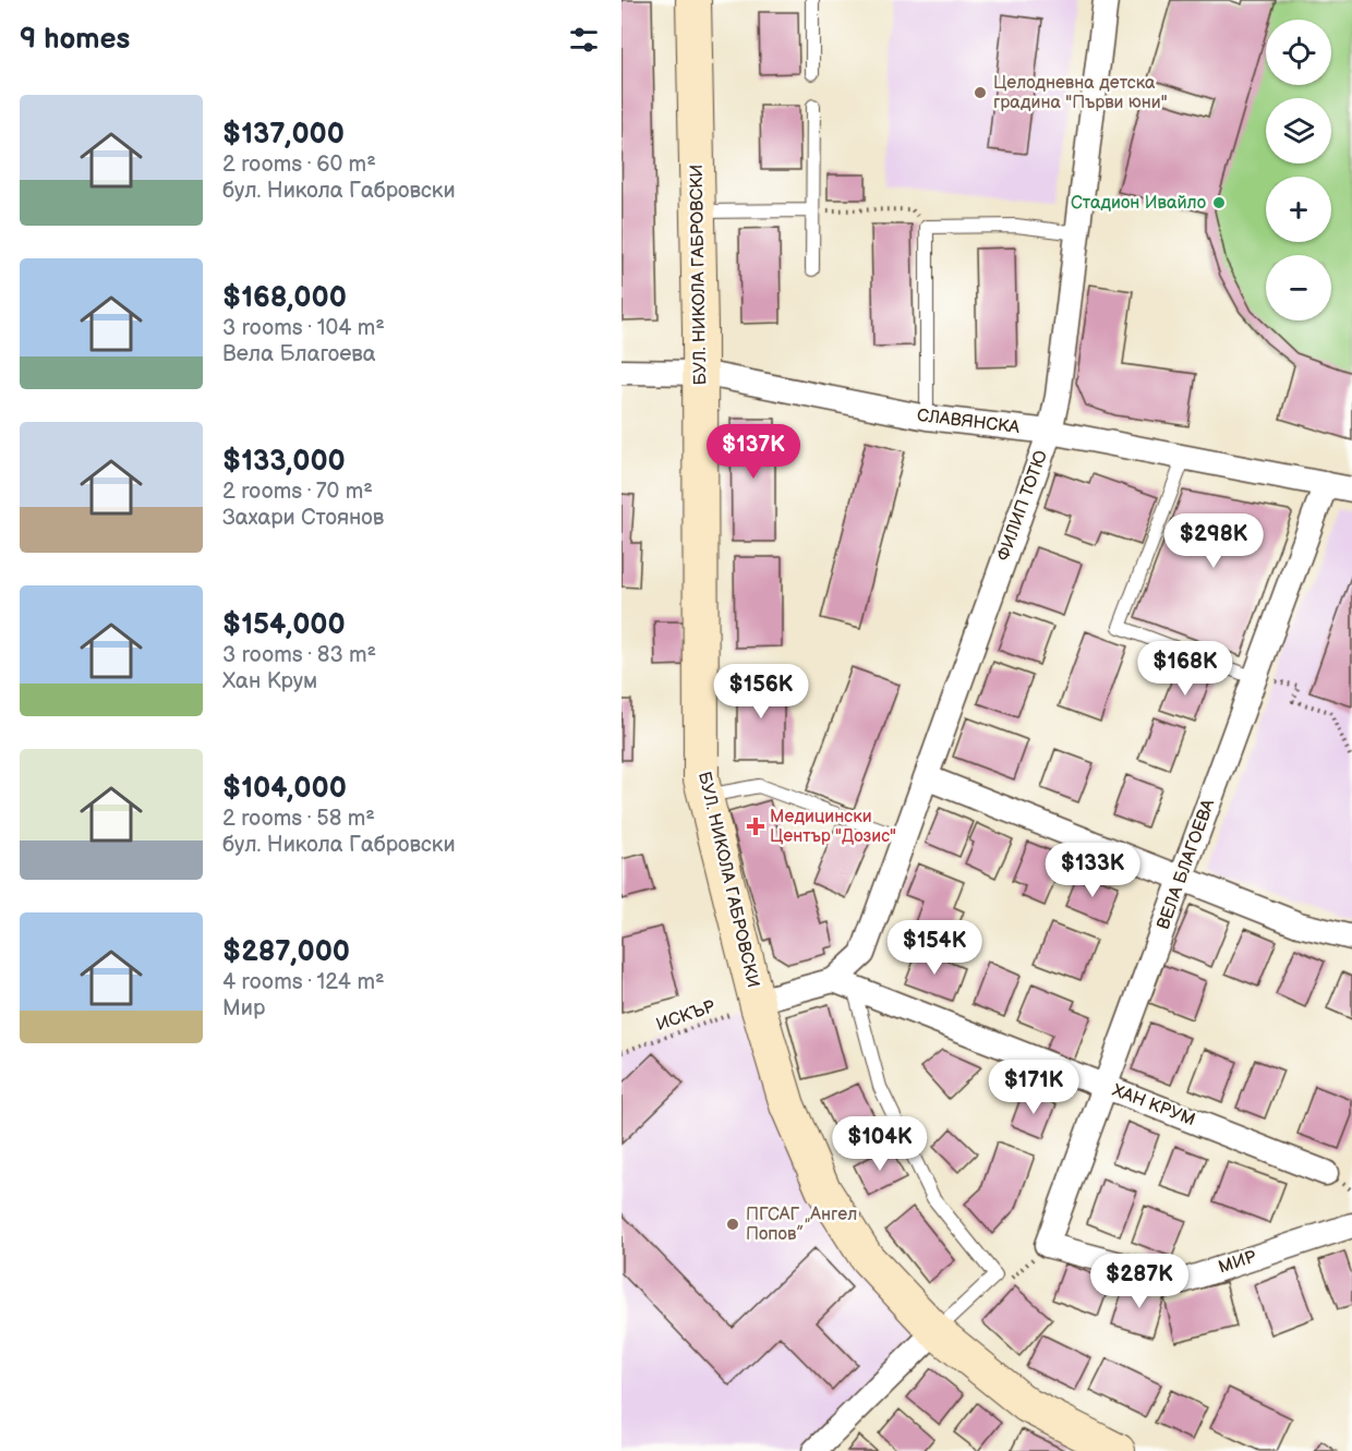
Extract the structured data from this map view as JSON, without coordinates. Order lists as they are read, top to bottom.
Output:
{
  "streets": {
    "street": [
      "БУЛ. НИКОЛА ГАБРОВСКИ",
      "СЛАВЯНСКА",
      "ФИЛИП ТОТЮ",
      "ВЕЛА БЛАГОЕВА",
      "ХАН КРУМ",
      "МИР"
    ],
    "path": ["ИСКЪР"]
  },
  "crossings": [
    ["БУЛ. НИКОЛА ГАБРОВСКИ", "СЛАВЯНСКА"],
    ["БУЛ. НИКОЛА ГАБРОВСКИ", "ИСКЪР"],
    ["СЛАВЯНСКА", "ФИЛИП ТОТЮ"],
    ["СЛАВЯНСКА", "ВЕЛА БЛАГОЕВА"],
    ["ФИЛИП ТОТЮ", "ХАН КРУМ"],
    ["ВЕЛА БЛАГОЕВА", "ХАН КРУМ"],
    ["ВЕЛА БЛАГОЕВА", "МИР"]
  ],
  "places": {
    "other": ["Целодневна детска градина \"Първи юни\"", "Стадион Ивайло", "ПГСАГ „Ангел Попов”"],
    "health": ["Медицински Център \"Дозис\""]
  },
  "page": {
    "heading": "9 homes",
    "map_buttons": ["+", "−"],
    "list": [
      {
        "name": "$137,000",
        "note": "2 rooms · 60 m² · бул. Никола Габровски"
      },
      {
        "name": "$168,000",
        "note": "3 rooms · 104 m² · Вела Благоева"
      },
      {
        "name": "$133,000",
        "note": "2 rooms · 70 m² · Захари Стоянов"
      },
      {
        "name": "$154,000",
        "note": "3 rooms · 83 m² · Хан Крум"
      },
      {
        "name": "$104,000",
        "note": "2 rooms · 58 m² · бул. Никола Габровски"
      },
      {
        "name": "$287,000",
        "note": "4 rooms · 124 m² · Мир"
      }
    ],
    "price": [
      "$137K",
      "$298K",
      "$168K",
      "$156K",
      "$133K",
      "$154K",
      "$171K",
      "$104K",
      "$287K"
    ]
  }
}
